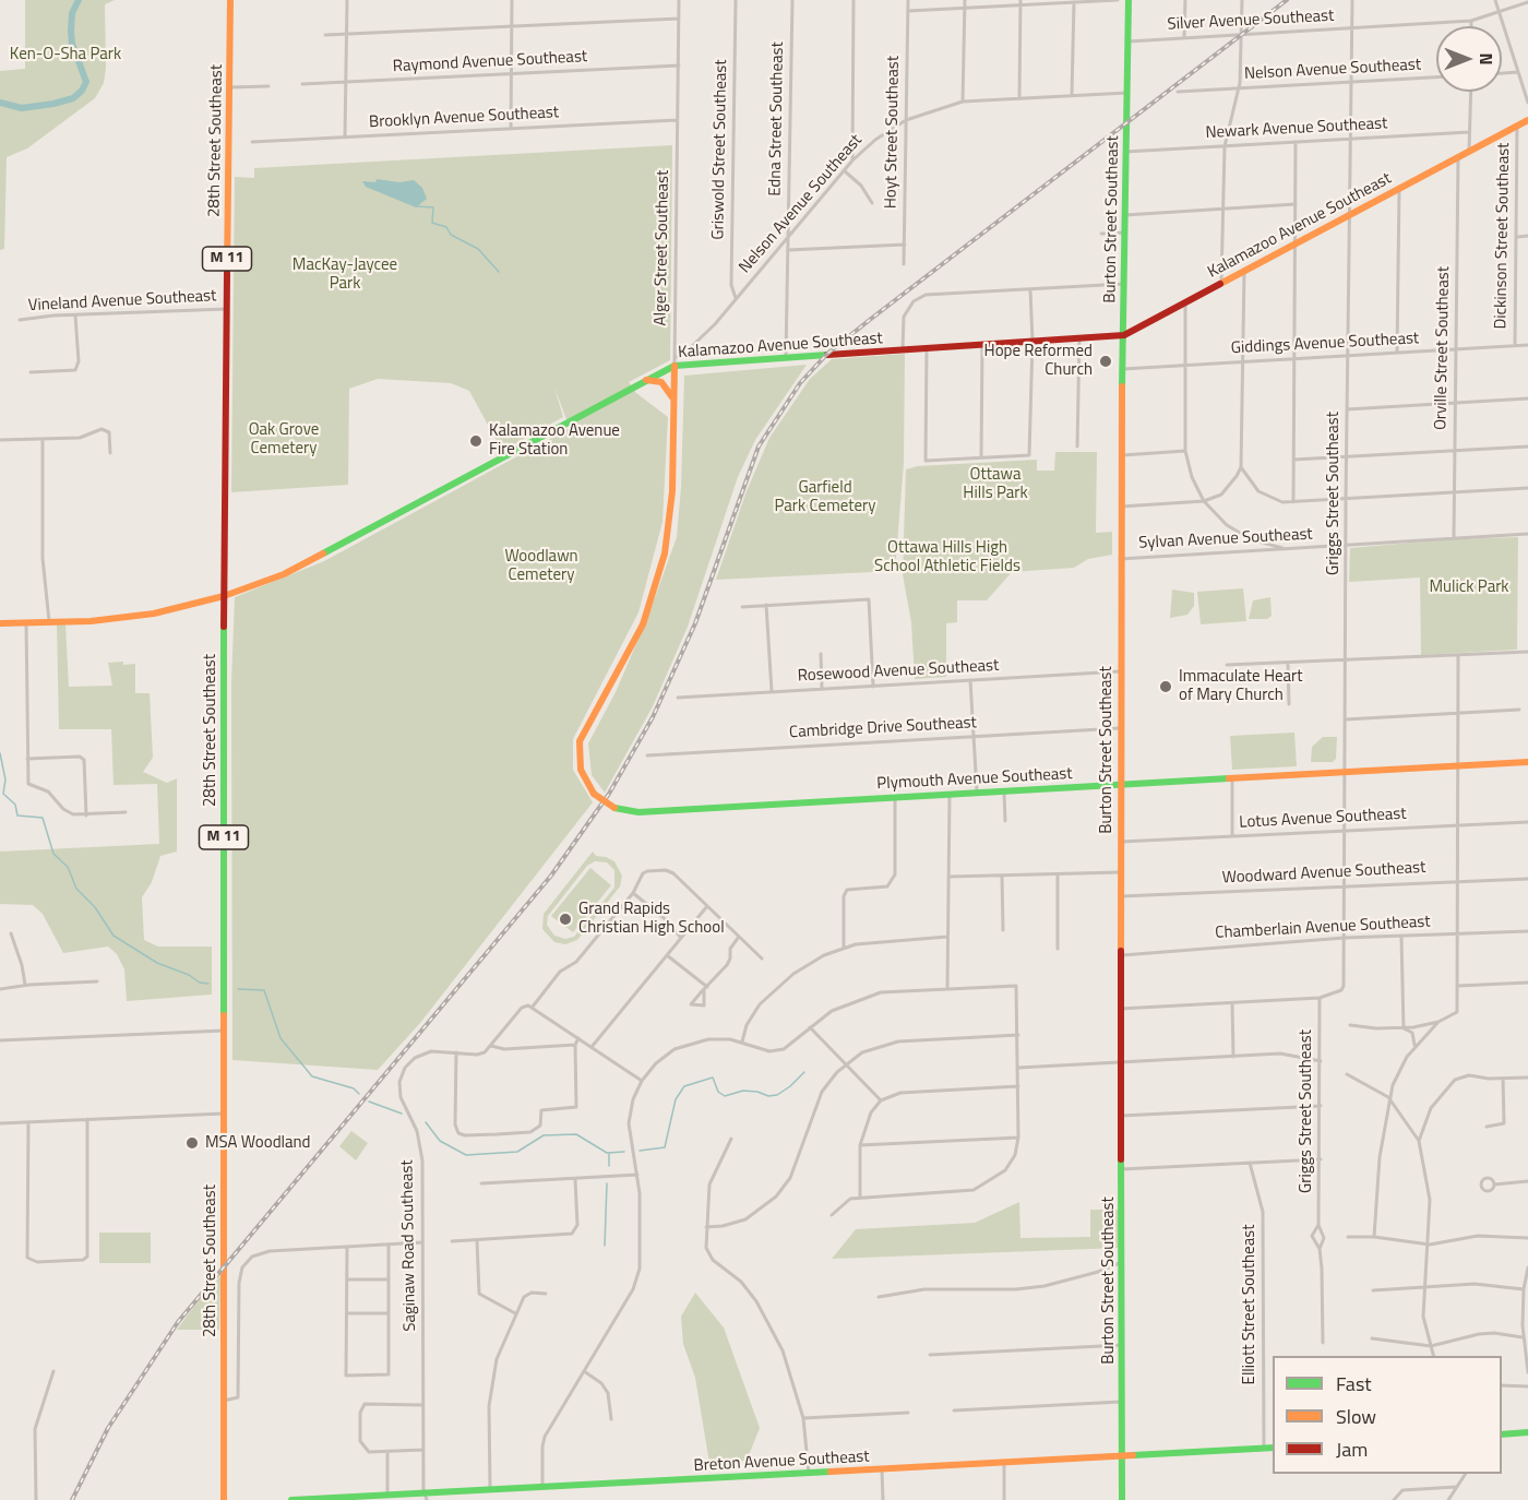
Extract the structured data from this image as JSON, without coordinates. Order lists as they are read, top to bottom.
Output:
{
  "streets": {
    "main road": [
      "28th Street Southeast",
      "Burton Street Southeast",
      "Kalamazoo Avenue Southeast",
      "Alger Street Southeast",
      "M 11",
      "Plymouth Avenue Southeast",
      "Breton Avenue Southeast"
    ],
    "street": [
      "Silver Avenue Southeast",
      "Raymond Avenue Southeast",
      "Nelson Avenue Southeast",
      "Brooklyn Avenue Southeast",
      "Edna Street Southeast",
      "Newark Avenue Southeast",
      "Hoyt Street Southeast",
      "Griswold Street Southeast",
      "Dickinson Street Southeast",
      "Vineland Avenue Southeast",
      "Giddings Avenue Southeast",
      "Orville Street Southeast",
      "Griggs Street Southeast",
      "Sylvan Avenue Southeast",
      "Rosewood Avenue Southeast",
      "Cambridge Drive Southeast",
      "Lotus Avenue Southeast",
      "Woodward Avenue Southeast",
      "Chamberlain Avenue Southeast",
      "Saginaw Road Southeast",
      "Elliott Street Southeast"
    ]
  },
  "crossings": [
    ["Silver Avenue Southeast", "Burton Street Southeast"],
    ["Silver Avenue Southeast", "Griggs Street Southeast"],
    ["Raymond Avenue Southeast", "Alger Street Southeast"],
    ["Nelson Avenue Southeast", "Edna Street Southeast"],
    ["Nelson Avenue Southeast", "Hoyt Street Southeast"],
    ["Nelson Avenue Southeast", "Griswold Street Southeast"],
    ["Nelson Avenue Southeast", "Burton Street Southeast"],
    ["Nelson Avenue Southeast", "Kalamazoo Avenue Southeast"],
    ["Nelson Avenue Southeast", "Alger Street Southeast"],
    ["Nelson Avenue Southeast", "Griggs Street Southeast"],
    ["Brooklyn Avenue Southeast", "Alger Street Southeast"],
    ["Edna Street Southeast", "Kalamazoo Avenue Southeast"],
    ["Newark Avenue Southeast", "Burton Street Southeast"],
    ["Newark Avenue Southeast", "Griggs Street Southeast"],
    ["28th Street Southeast", "Kalamazoo Avenue Southeast"],
    ["28th Street Southeast", "Vineland Avenue Southeast"],
    ["Burton Street Southeast", "Kalamazoo Avenue Southeast"],
    ["Burton Street Southeast", "Giddings Avenue Southeast"],
    ["Burton Street Southeast", "Sylvan Avenue Southeast"],
    ["Burton Street Southeast", "Rosewood Avenue Southeast"],
    ["Burton Street Southeast", "Cambridge Drive Southeast"],
    ["Burton Street Southeast", "Plymouth Avenue Southeast"],
    ["Burton Street Southeast", "Lotus Avenue Southeast"],
    ["Burton Street Southeast", "Woodward Avenue Southeast"],
    ["Burton Street Southeast", "Chamberlain Avenue Southeast"],
    ["Burton Street Southeast", "Breton Avenue Southeast"],
    ["Kalamazoo Avenue Southeast", "Dickinson Street Southeast"],
    ["Kalamazoo Avenue Southeast", "Alger Street Southeast"],
    ["Kalamazoo Avenue Southeast", "Orville Street Southeast"],
    ["Kalamazoo Avenue Southeast", "Griggs Street Southeast"],
    ["Dickinson Street Southeast", "Giddings Avenue Southeast"],
    ["Alger Street Southeast", "Plymouth Avenue Southeast"],
    ["Giddings Avenue Southeast", "Orville Street Southeast"],
    ["Giddings Avenue Southeast", "Griggs Street Southeast"],
    ["Orville Street Southeast", "Sylvan Avenue Southeast"],
    ["Griggs Street Southeast", "Sylvan Avenue Southeast"],
    ["Griggs Street Southeast", "Plymouth Avenue Southeast"],
    ["Griggs Street Southeast", "Lotus Avenue Southeast"],
    ["Griggs Street Southeast", "Woodward Avenue Southeast"],
    ["Griggs Street Southeast", "Chamberlain Avenue Southeast"],
    ["Saginaw Road Southeast", "Breton Avenue Southeast"],
    ["Elliott Street Southeast", "Breton Avenue Southeast"]
  ],
  "parks": [
    "Ken-O-Sha Park",
    "MacKay-Jaycee Park",
    "Oak Grove Cemetery",
    "Ottawa Hills Park",
    "Garfield Park Cemetery",
    "Ottawa Hills High School Athletic Fields",
    "Woodlawn Cemetery",
    "Mulick Park"
  ],
  "places": [
    "Hope Reformed Church",
    "Kalamazoo Avenue Fire Station",
    "Immaculate Heart of Mary Church",
    "Grand Rapids Christian High School",
    "MSA Woodland"
  ],
  "legend": ["Fast", "Slow", "Jam"],
  "north": "right"
}
